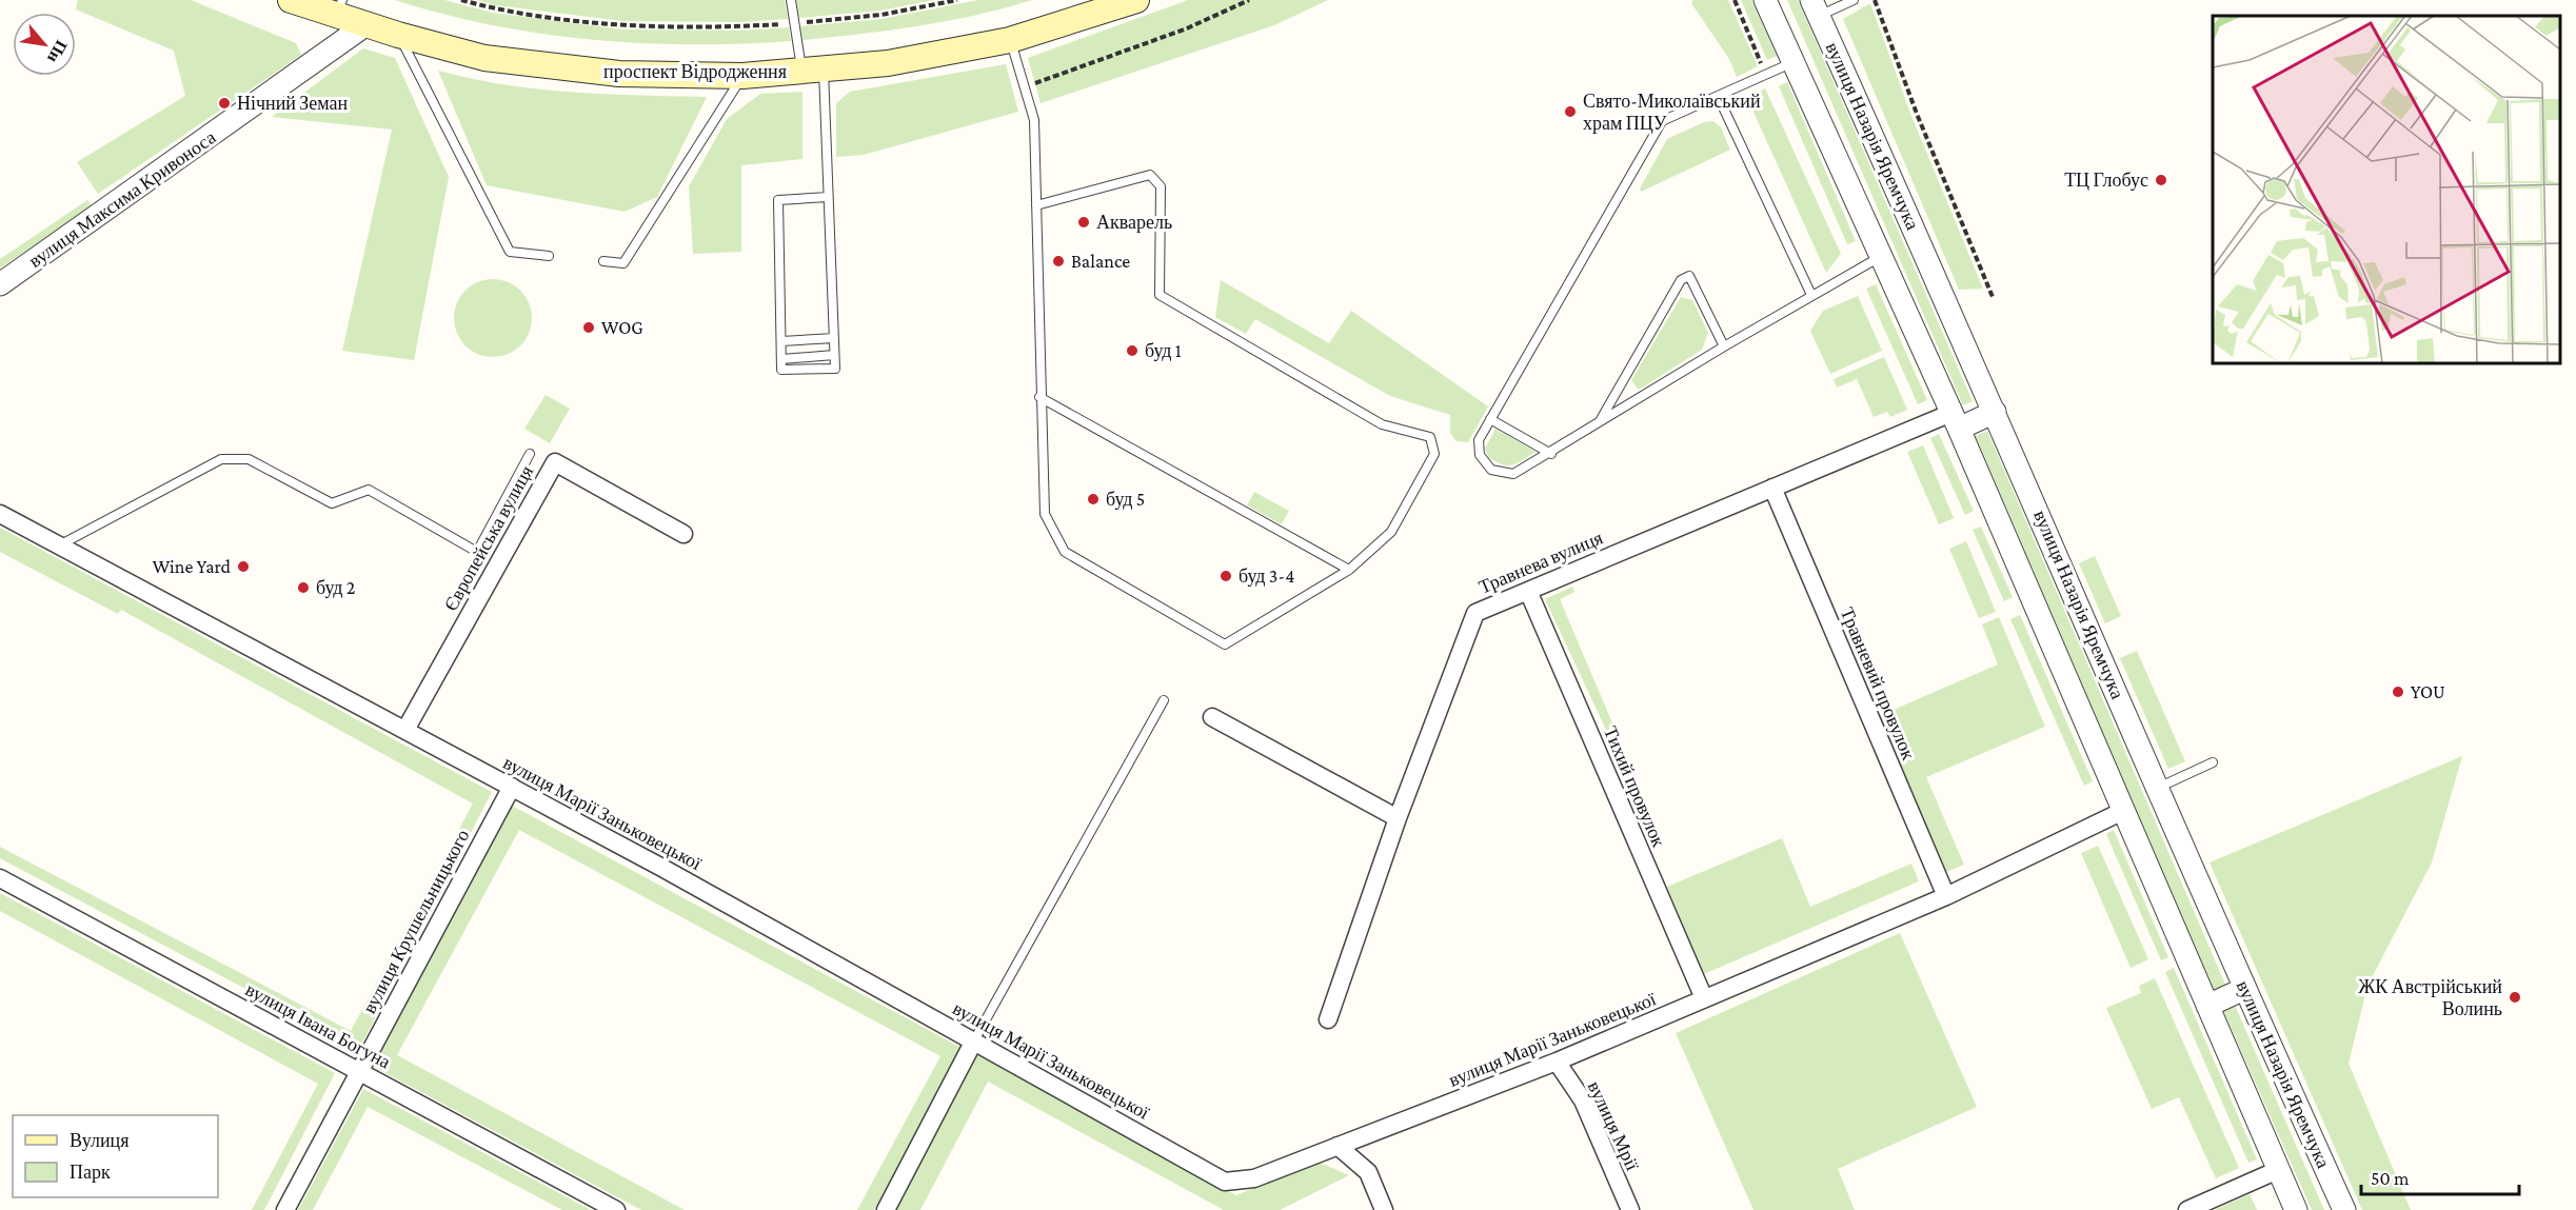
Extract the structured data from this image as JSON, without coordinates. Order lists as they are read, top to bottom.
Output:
{
  "streets": {
    "main road": ["проспект Відродження"],
    "street": [
      "вулиця Назарія Яремчука",
      "вулиця Максима Кривоноса",
      "Європейська вулиця",
      "Травнева вулиця",
      "Травневий провулок",
      "Тихий провулок",
      "вулиця Марії Заньковецької",
      "вулиця Крушельницького",
      "вулиця Івана Богуна",
      "вулиця Мрії"
    ]
  },
  "crossings": [
    ["проспект Відродження", "вулиця Максима Кривоноса"],
    ["Європейська вулиця", "вулиця Марії Заньковецької"],
    ["Травнева вулиця", "Травневий провулок"],
    ["Травнева вулиця", "Тихий провулок"],
    ["Травневий провулок", "вулиця Марії Заньковецької"],
    ["Тихий провулок", "вулиця Марії Заньковецької"],
    ["вулиця Марії Заньковецької", "вулиця Крушельницького"],
    ["вулиця Марії Заньковецької", "вулиця Мрії"],
    ["вулиця Крушельницького", "вулиця Івана Богуна"]
  ],
  "places": [
    "Нічний Земан",
    "Свято-Миколаївський храм ПЦУ",
    "ТЦ Глобус",
    "Акварель",
    "Balance",
    "WOG",
    "буд 1",
    "буд 5",
    "Wine Yard",
    "буд 3-4",
    "буд 2",
    "YOU",
    "ЖК Австрійський Волинь"
  ],
  "legend": ["Вулиця", "Парк"],
  "scale_bar": "50 m",
  "north": "bottom right"
}
